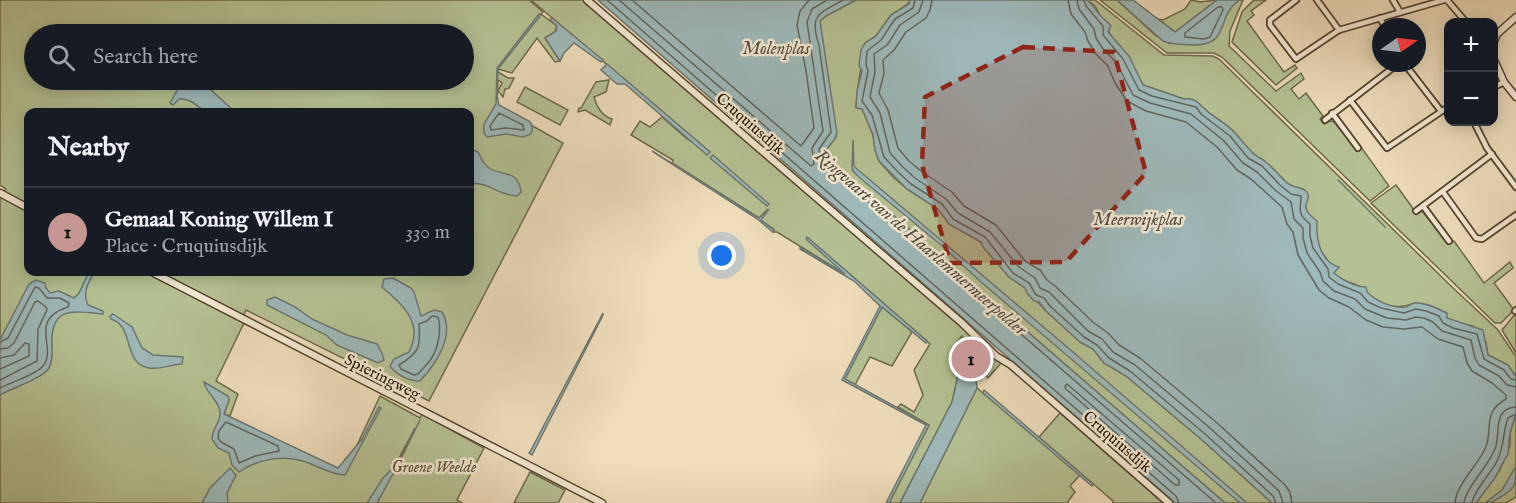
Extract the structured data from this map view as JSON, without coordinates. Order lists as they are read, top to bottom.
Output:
{
  "streets": {
    "street": ["Cruquiusdijk", "Spieringweg"]
  },
  "water": ["Molenplas", "Meerwijkplas", "Ringvaart van de Haarlemmermeerpolder"],
  "parks": ["Groene Weelde"],
  "north": "right",
  "page": {
    "map_buttons": ["+", "−"],
    "search": "Search here",
    "heading": "Nearby",
    "list": [
      {
        "mark": "1",
        "name": "Gemaal Koning Willem I",
        "note": "Place · Cruquiusdijk",
        "value": "330 m"
      }
    ],
    "pins": "1"
  }
}
